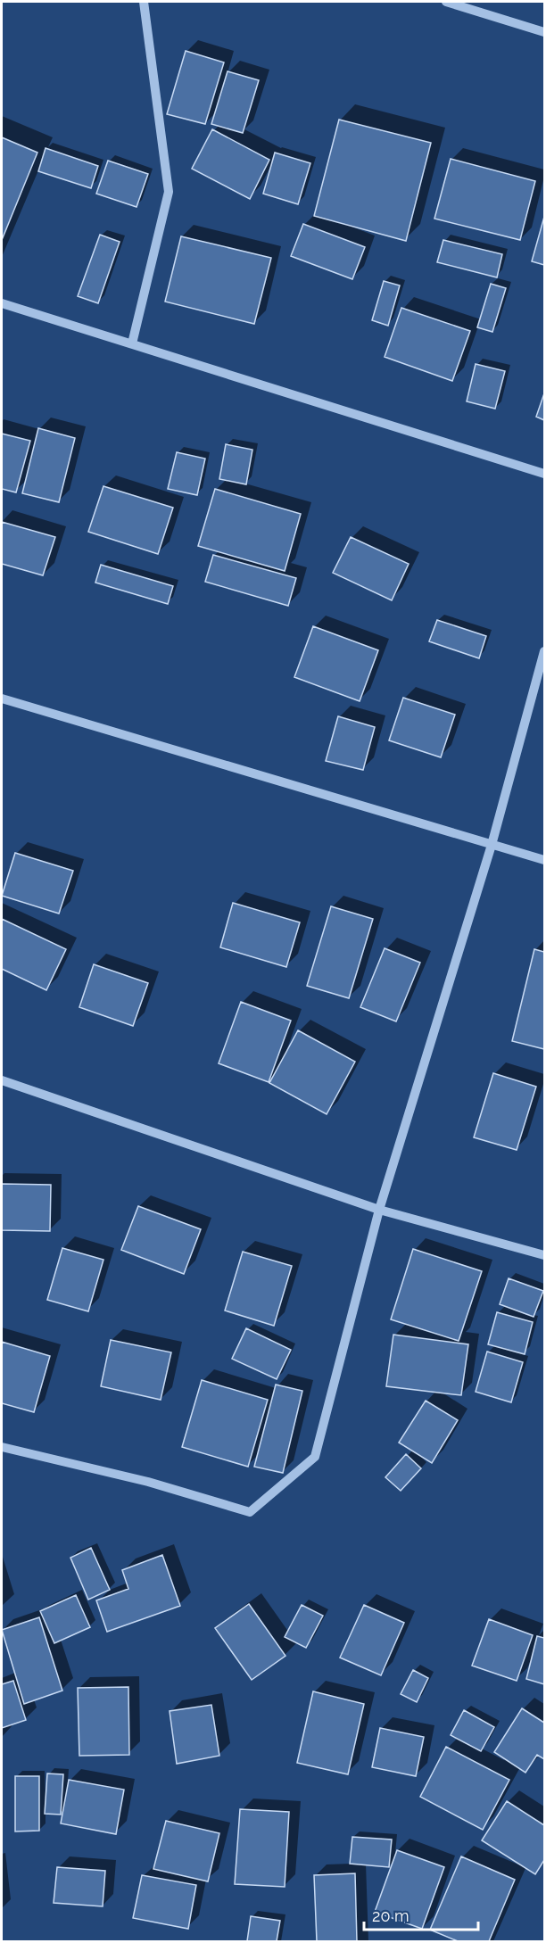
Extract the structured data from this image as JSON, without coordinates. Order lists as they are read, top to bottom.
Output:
{
  "scale_bar": "20 m"
}
